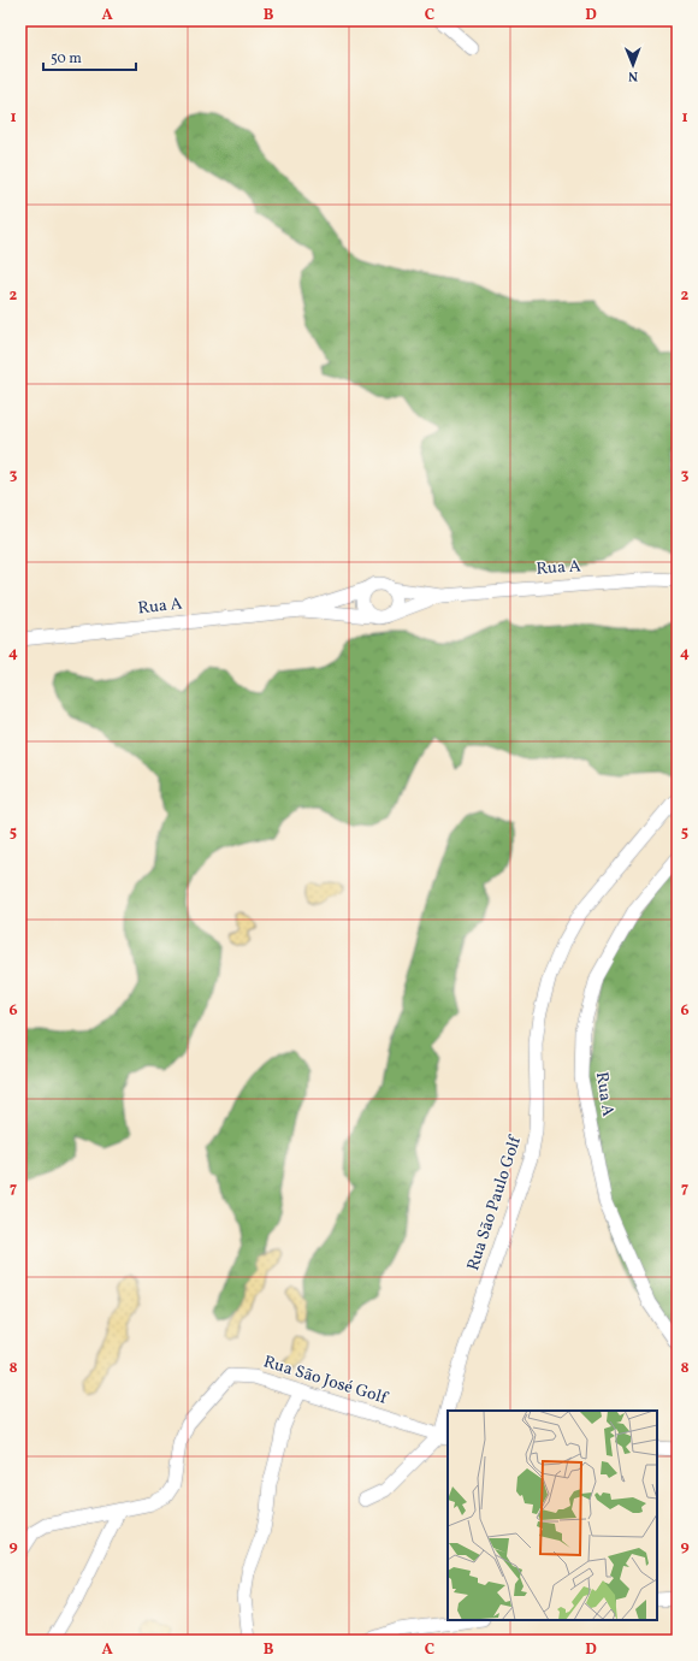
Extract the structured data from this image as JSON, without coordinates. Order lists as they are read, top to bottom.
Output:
{
  "streets": {
    "street": ["Rua A", "Rua São Paulo Golf", "Rua São José Golf"]
  },
  "crossings": [
    ["Rua São Paulo Golf", "Rua São José Golf"]
  ],
  "scale_bar": "50 m",
  "north": "bottom",
  "grid": {
    "columns": [
      "A",
      "B",
      "C",
      "D"
    ],
    "rows": [
      "1",
      "2",
      "3",
      "4",
      "5",
      "6",
      "7",
      "8",
      "9"
    ]
  }
}
